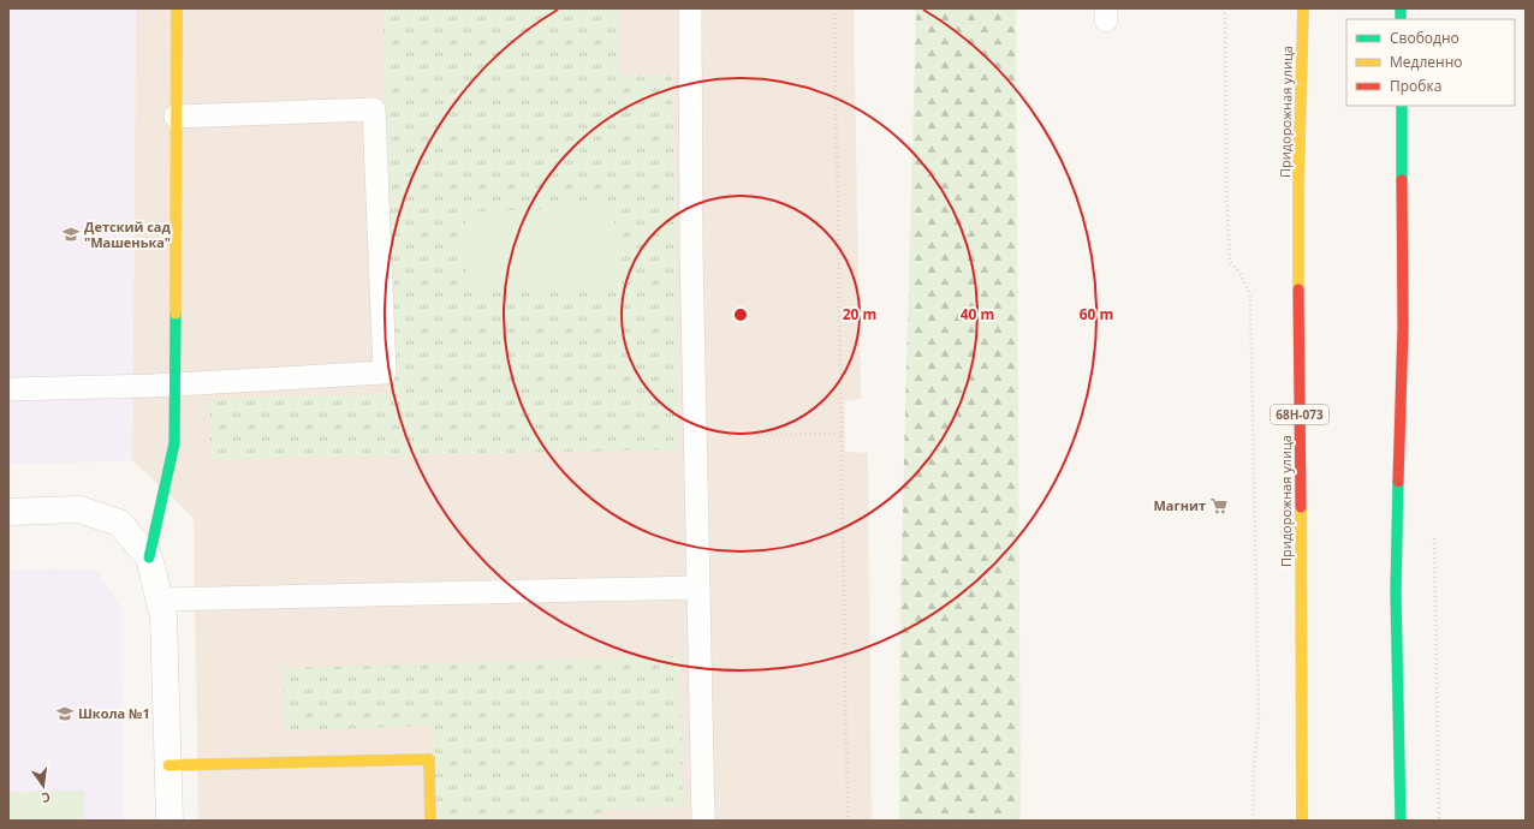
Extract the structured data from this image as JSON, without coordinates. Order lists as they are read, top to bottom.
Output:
{
  "streets": {
    "main road": ["Придорожная улица", "68Н-073"]
  },
  "places": {
    "school or university": ["Детский сад \"Машенька\"", "Школа №1"],
    "supermarket": ["Магнит"]
  },
  "legend": ["Свободно", "Медленно", "Пробка"],
  "north": "bottom",
  "rings": ["20 m", "40 m", "60 m"]
}
